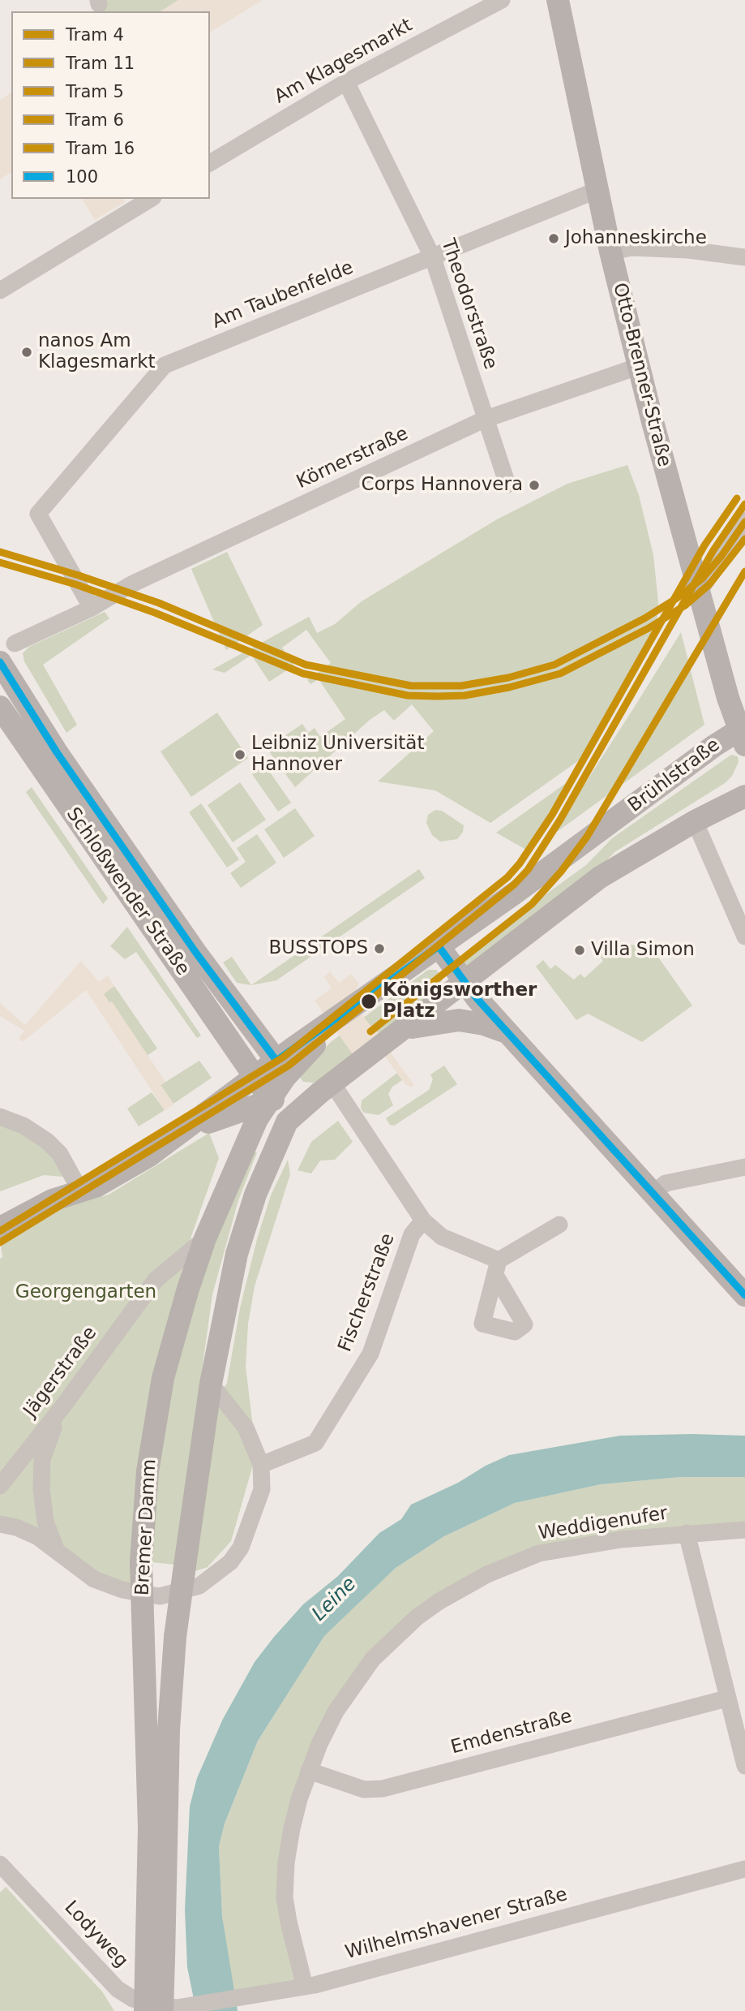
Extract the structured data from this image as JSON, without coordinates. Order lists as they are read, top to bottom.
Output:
{
  "streets": {
    "main road": [
      "Otto-Brenner-Straße",
      "Brühlstraße",
      "Schloßwender Straße",
      "Bremer Damm"
    ],
    "street": [
      "Am Klagesmarkt",
      "Am Taubenfelde",
      "Theodorstraße",
      "Körnerstraße",
      "Fischerstraße",
      "Jägerstraße",
      "Weddigenufer",
      "Emdenstraße",
      "Wilhelmshavener Straße",
      "Lodyweg"
    ]
  },
  "crossings": [
    ["Am Klagesmarkt", "Theodorstraße"],
    ["Am Taubenfelde", "Theodorstraße"],
    ["Am Taubenfelde", "Otto-Brenner-Straße"],
    ["Am Taubenfelde", "Körnerstraße"],
    ["Theodorstraße", "Körnerstraße"],
    ["Otto-Brenner-Straße", "Körnerstraße"],
    ["Otto-Brenner-Straße", "Brühlstraße"],
    ["Schloßwender Straße", "Bremer Damm"],
    ["Jägerstraße", "Bremer Damm"],
    ["Weddigenufer", "Emdenstraße"],
    ["Weddigenufer", "Wilhelmshavener Straße"],
    ["Bremer Damm", "Wilhelmshavener Straße"],
    ["Bremer Damm", "Lodyweg"],
    ["Wilhelmshavener Straße", "Lodyweg"]
  ],
  "water": ["Leine"],
  "parks": ["Georgengarten"],
  "places": [
    "Johanneskirche",
    "nanos Am Klagesmarkt",
    "Corps Hannovera",
    "Leibniz Universität Hannover",
    "BUSSTOPS",
    "Villa Simon",
    "Königsworther Platz"
  ],
  "lines": [
    "tram line 5",
    "tram line 4",
    "tram line 11",
    "tram line 6",
    "tram line 16",
    "transit line 100"
  ],
  "legend": [
    "Tram 4",
    "Tram 11",
    "Tram 5",
    "Tram 6",
    "Tram 16",
    "100"
  ]
}
